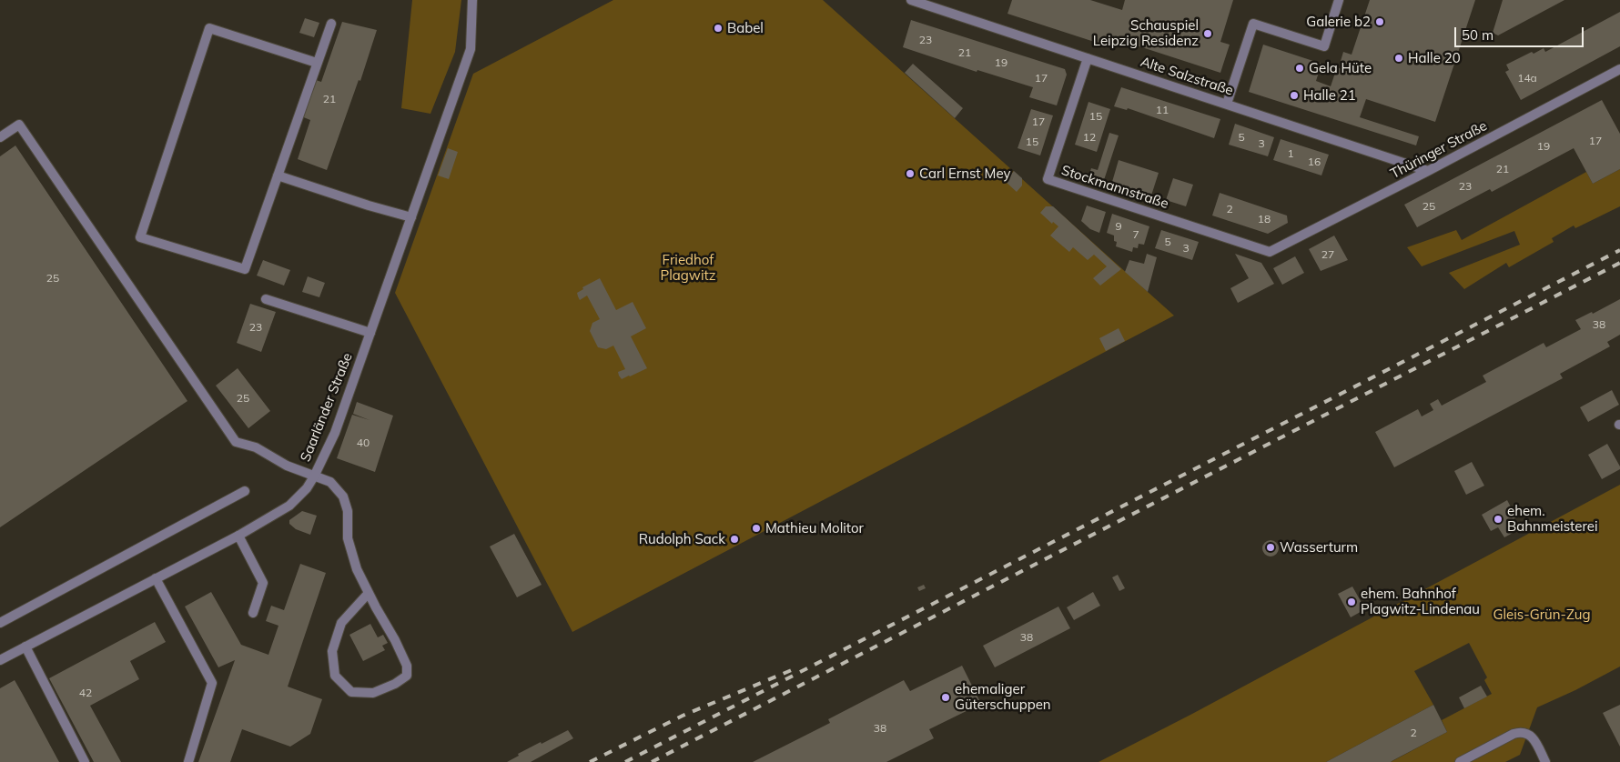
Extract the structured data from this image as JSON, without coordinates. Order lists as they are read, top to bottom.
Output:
{
  "streets": {
    "street": [
      "Alte Salzstraße",
      "Thüringer Straße",
      "Stockmannstraße",
      "Saarländer Straße"
    ]
  },
  "crossings": [
    ["Alte Salzstraße", "Thüringer Straße"],
    ["Alte Salzstraße", "Stockmannstraße"],
    ["Thüringer Straße", "Stockmannstraße"]
  ],
  "parks": ["Friedhof Plagwitz", "Gleis-Grün-Zug"],
  "places": [
    "Galerie b2",
    "Babel",
    "Schauspiel Leipzig Residenz",
    "Halle 20",
    "Gela Hüte",
    "Halle 21",
    "Carl Ernst Mey",
    "ehem. Bahnmeisterei",
    "Mathieu Molitor",
    "Rudolph Sack",
    "Wasserturm",
    "ehem. Bahnhof Plagwitz-Lindenau",
    "ehemaliger Güterschuppen"
  ],
  "house_numbers": [
    "23",
    "21",
    "19",
    "17",
    "14a",
    "21",
    "11",
    "15",
    "17",
    "12",
    "5",
    "17",
    "15",
    "3",
    "19",
    "1",
    "16",
    "21",
    "23",
    "25",
    "2",
    "18",
    "9",
    "7",
    "5",
    "3",
    "27",
    "25",
    "38",
    "23",
    "25",
    "40",
    "38",
    "42",
    "38",
    "2"
  ],
  "scale_bar": "50 m"
}
